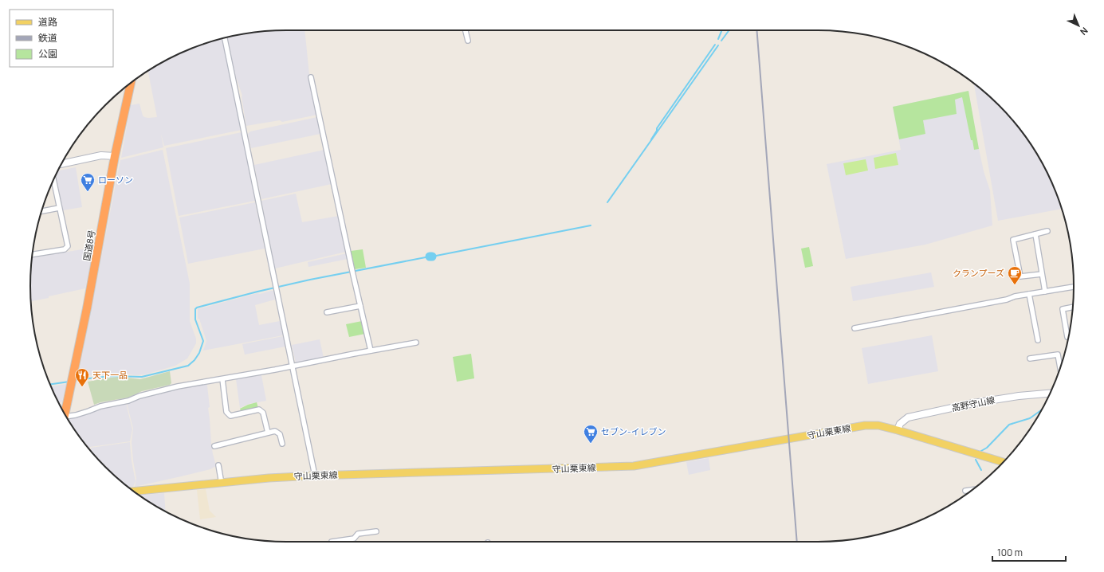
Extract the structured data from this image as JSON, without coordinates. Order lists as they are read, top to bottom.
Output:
{
  "streets": {
    "highway": ["国道8号"],
    "main road": ["高野守山線", "守山栗東線"]
  },
  "crossings": [
    ["高野守山線", "守山栗東線"]
  ],
  "places": {
    "supermarket": ["ローソン", "セブン-イレブン"],
    "cafe": ["クランプーズ"],
    "restaurant": ["天下一品"]
  },
  "legend": ["道路", "鉄道", "公園"],
  "scale_bar": "100 m",
  "north": "bottom right"
}
